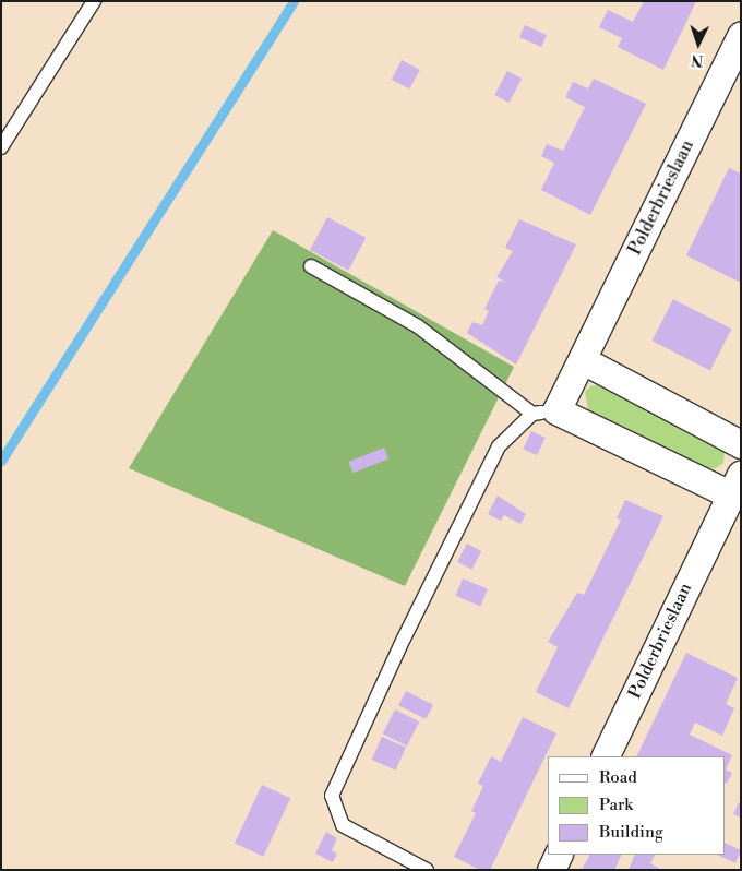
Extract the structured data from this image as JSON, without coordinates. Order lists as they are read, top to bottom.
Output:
{
  "streets": {
    "street": ["Polderbrieslaan"]
  },
  "legend": ["Road", "Park", "Building"],
  "north": "bottom"
}
